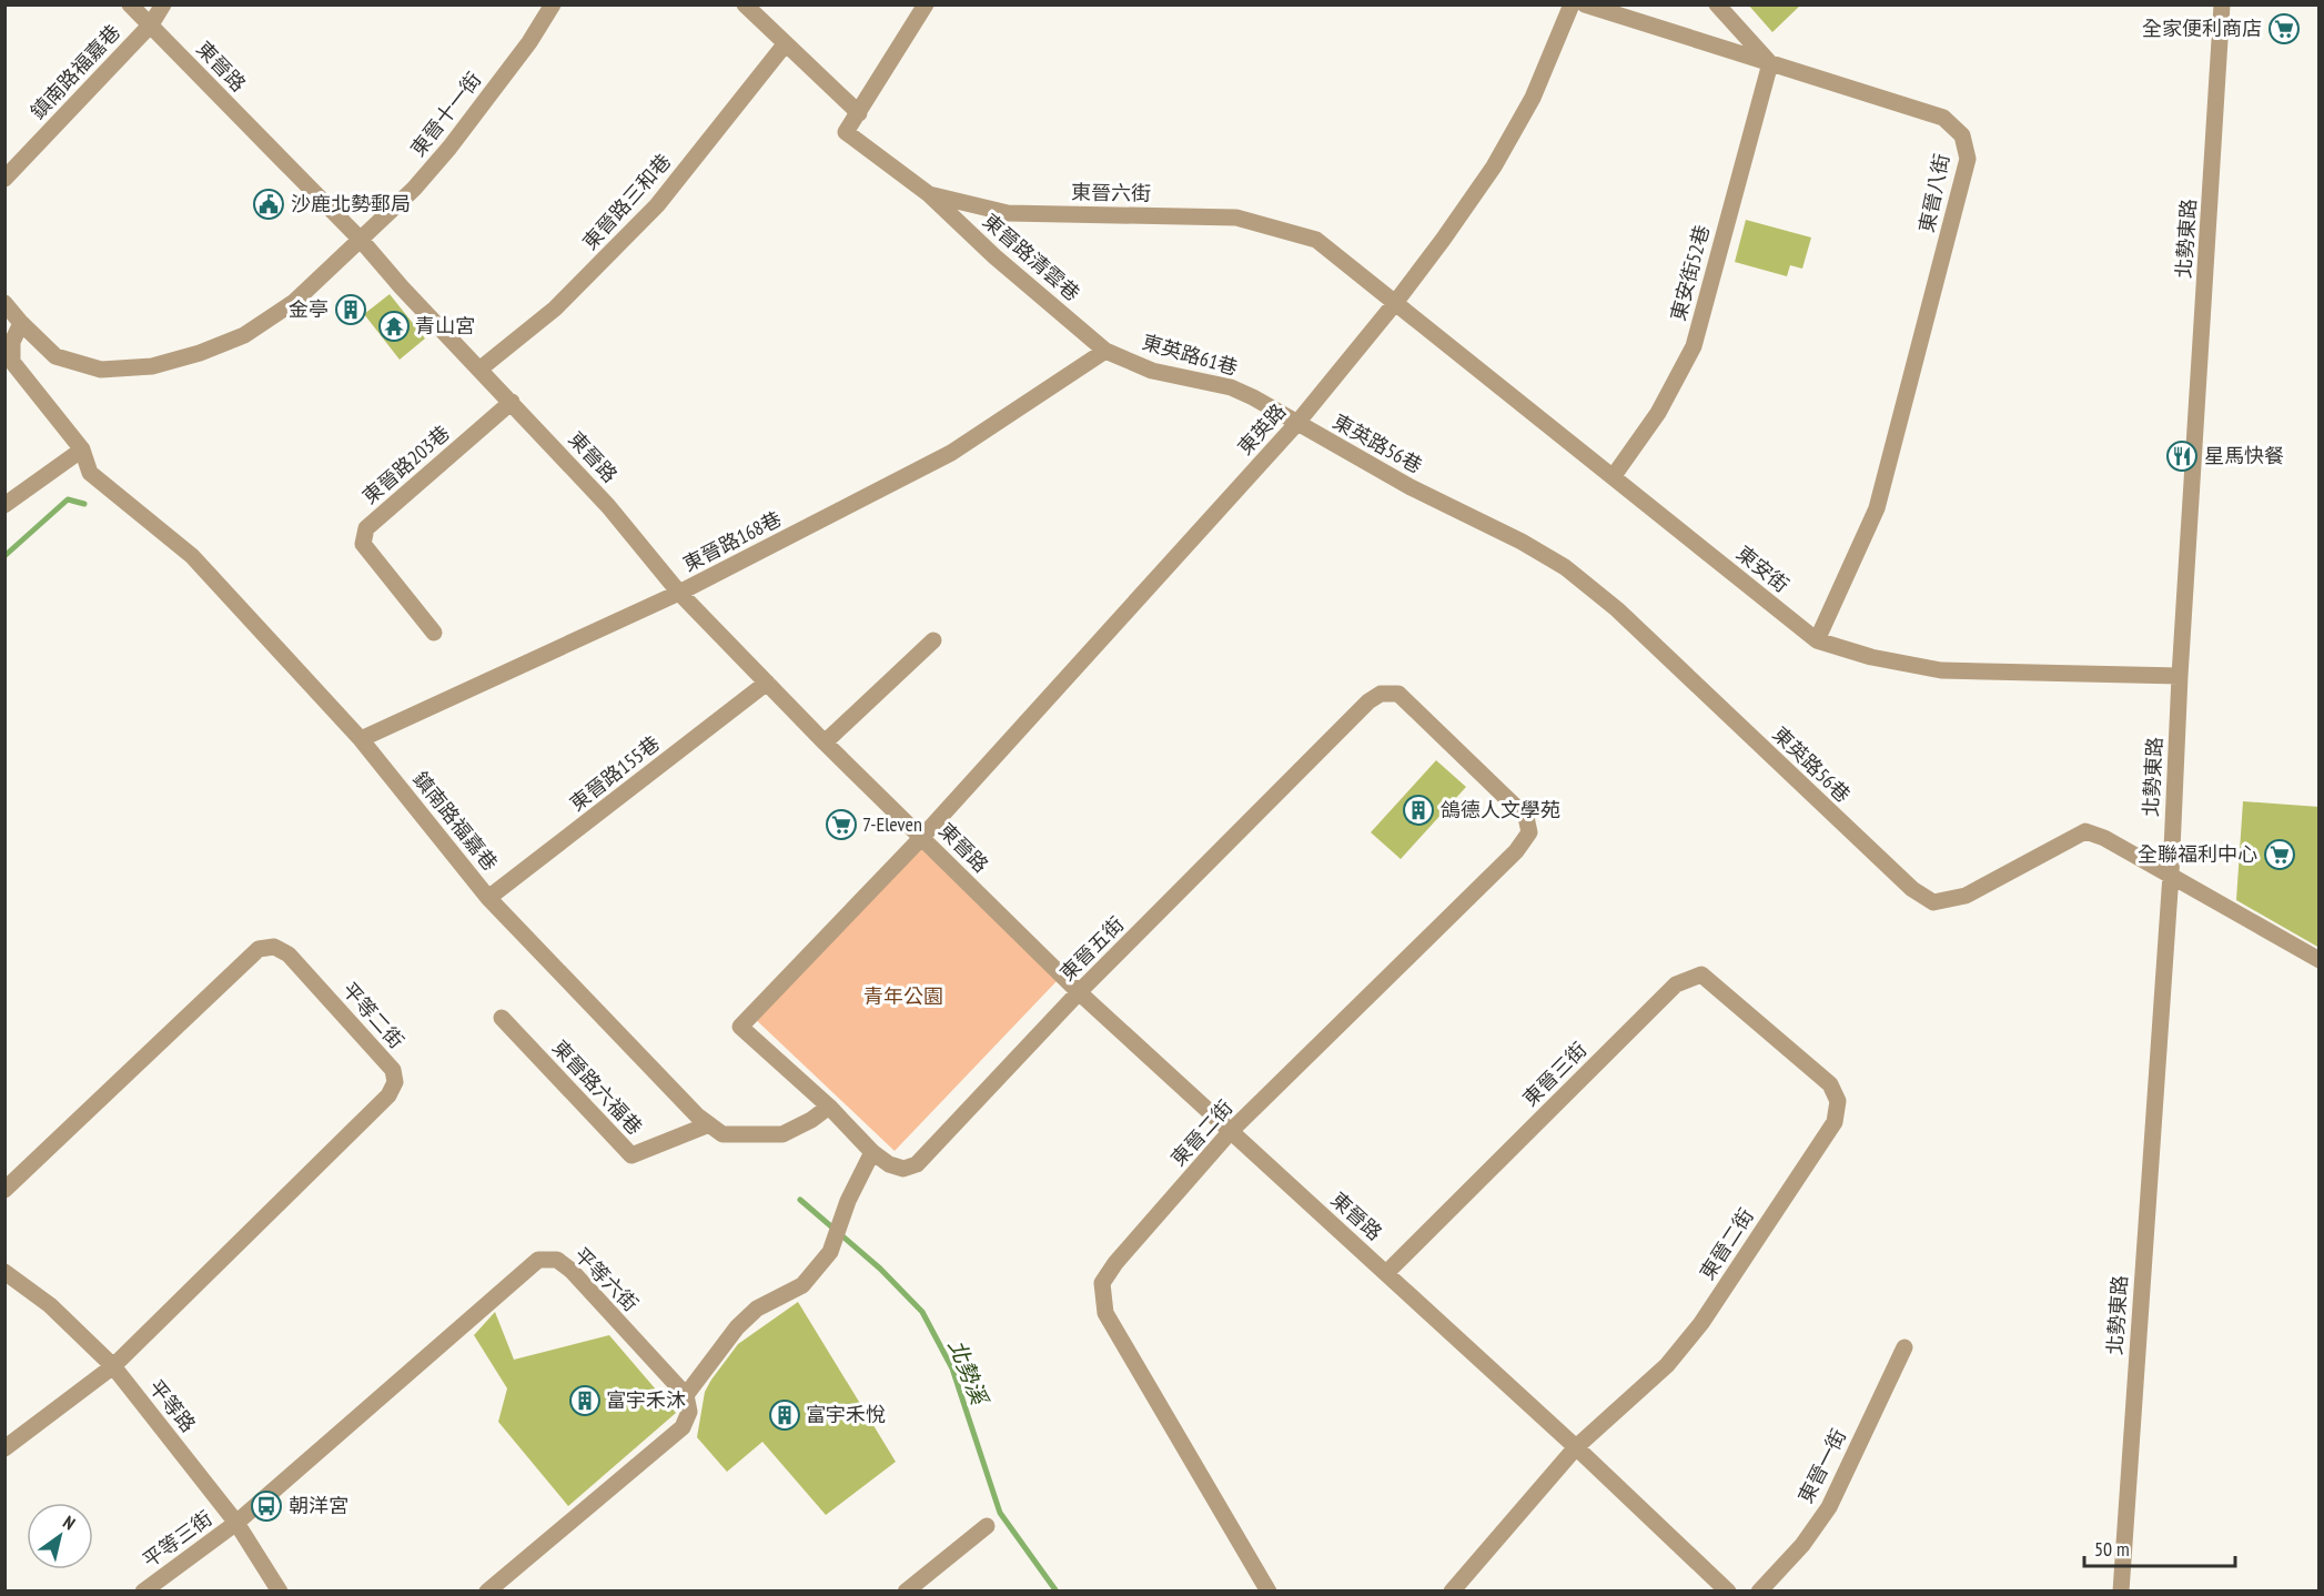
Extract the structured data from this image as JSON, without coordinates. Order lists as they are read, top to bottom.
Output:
{
  "streets": {
    "street": [
      "東晉路",
      "鎮南路福嘉巷",
      "東晉十一街",
      "東晉六街",
      "東晉八街",
      "東晉路三和巷",
      "北勢東路",
      "東晉路清雲巷",
      "東安街52巷",
      "東英路61巷",
      "東英路",
      "東英路56巷",
      "東晉路203巷",
      "東晉路168巷",
      "東安街",
      "東晉路155巷",
      "東晉五街",
      "平等二街",
      "東晉三街",
      "東晉路六福巷",
      "東晉二街",
      "平等六街",
      "平等路",
      "東晉一街",
      "平等三街"
    ]
  },
  "crossings": [
    ["東晉路", "鎮南路福嘉巷"],
    ["東晉路", "東晉十一街"],
    ["東晉路", "東晉路三和巷"],
    ["東晉路", "東英路"],
    ["東晉路", "東晉路203巷"],
    ["東晉路", "東晉路168巷"],
    ["東晉路", "東晉路155巷"],
    ["東晉路", "東晉五街"],
    ["東晉路", "東晉三街"],
    ["東晉路", "東晉二街"],
    ["鎮南路福嘉巷", "東晉路168巷"],
    ["鎮南路福嘉巷", "東晉路155巷"],
    ["鎮南路福嘉巷", "東晉五街"],
    ["鎮南路福嘉巷", "東晉路六福巷"],
    ["東晉六街", "東晉路清雲巷"],
    ["東晉六街", "東英路"],
    ["東晉六街", "東安街"],
    ["東晉八街", "東安街52巷"],
    ["東晉八街", "東安街"],
    ["北勢東路", "東英路56巷"],
    ["北勢東路", "東安街"],
    ["東晉路清雲巷", "東英路61巷"],
    ["東晉路清雲巷", "東晉路168巷"],
    ["東安街52巷", "東安街"],
    ["東英路61巷", "東英路"],
    ["東英路61巷", "東英路56巷"],
    ["東英路61巷", "東晉路168巷"],
    ["東英路", "東英路56巷"],
    ["東英路", "東安街"],
    ["東英路", "東晉五街"],
    ["東晉五街", "東晉二街"],
    ["平等二街", "平等路"],
    ["東晉三街", "東晉二街"],
    ["平等六街", "平等路"],
    ["平等六街", "平等三街"],
    ["平等路", "平等三街"]
  ],
  "water": ["北勢溪"],
  "parks": ["青年公園"],
  "places": {
    "supermarket": ["全家便利商店", "7-Eleven", "全聯福利中心"],
    "public building": ["沙鹿北勢郵局"],
    "building": [
      "金亭",
      "鴿德人文學苑",
      "富宇禾沐",
      "富宇禾悅"
    ],
    "temple": ["青山宮"],
    "restaurant": ["星馬快餐"],
    "bus stop": ["朝洋宮"]
  },
  "scale_bar": "50 m",
  "north": "top right"
}
